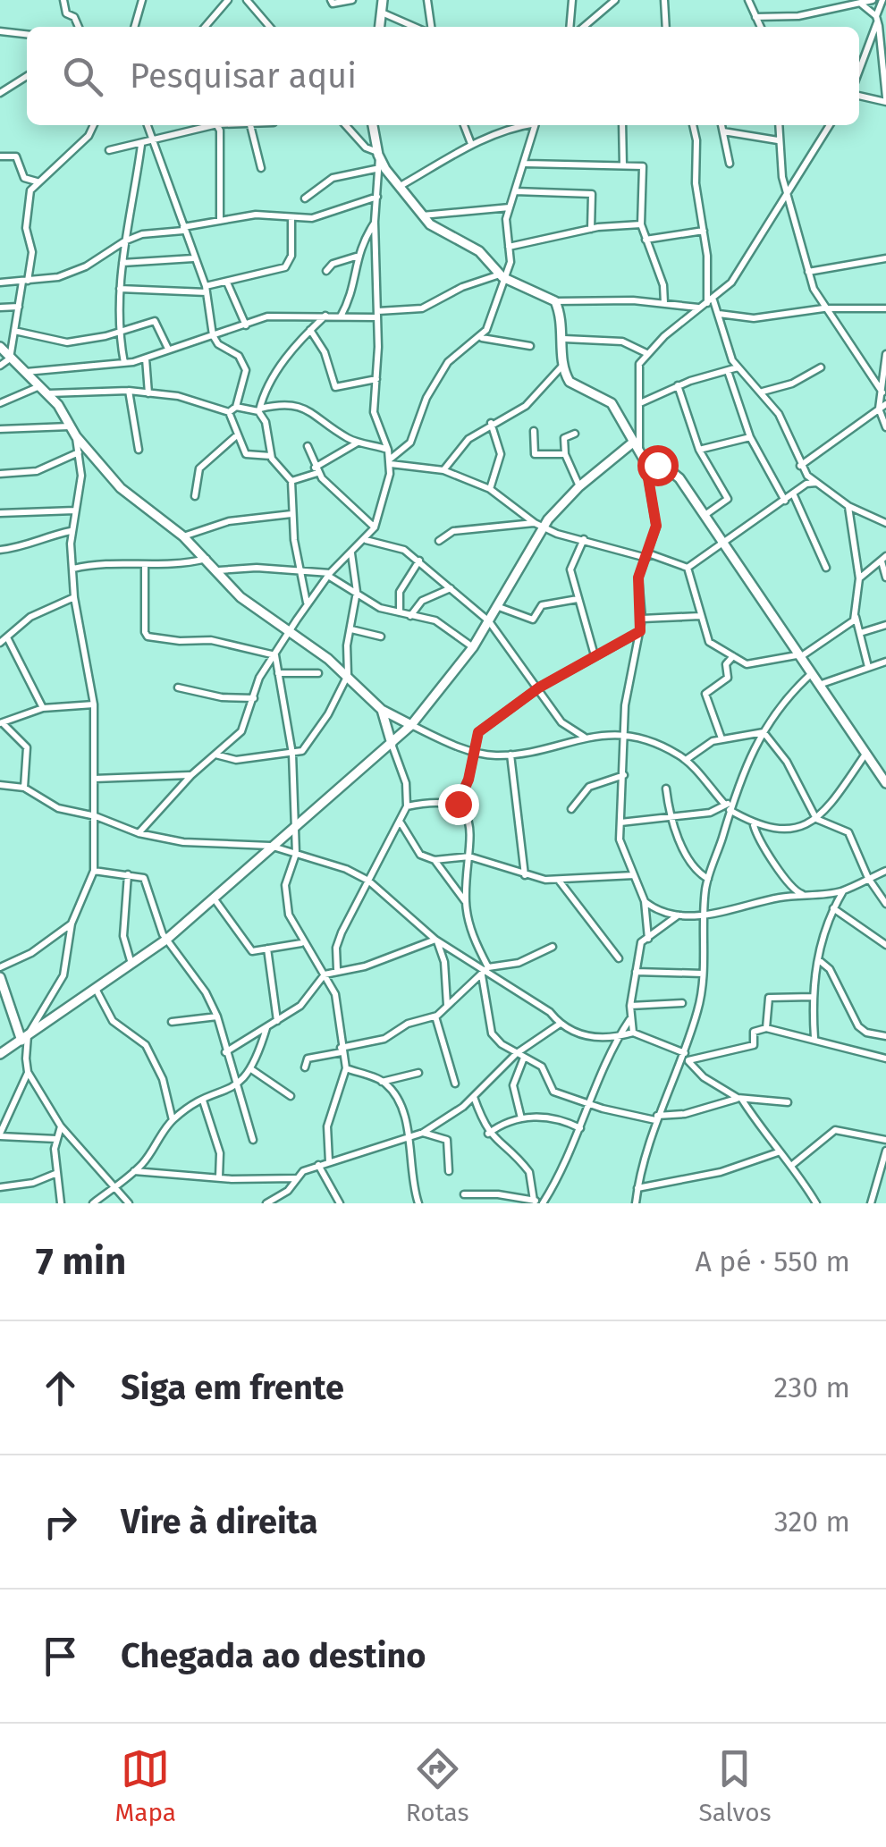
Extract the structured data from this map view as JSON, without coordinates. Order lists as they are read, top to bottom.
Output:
{
  "page": {
    "search": "Pesquisar aqui",
    "heading": ["7 min", "A pé · 550 m"],
    "list": [
      ["Siga em frente", "230 m"],
      ["Vire à direita", "320 m"],
      "Chegada ao destino"
    ],
    "nav": ["Mapa", "Rotas", "Salvos"]
  }
}
